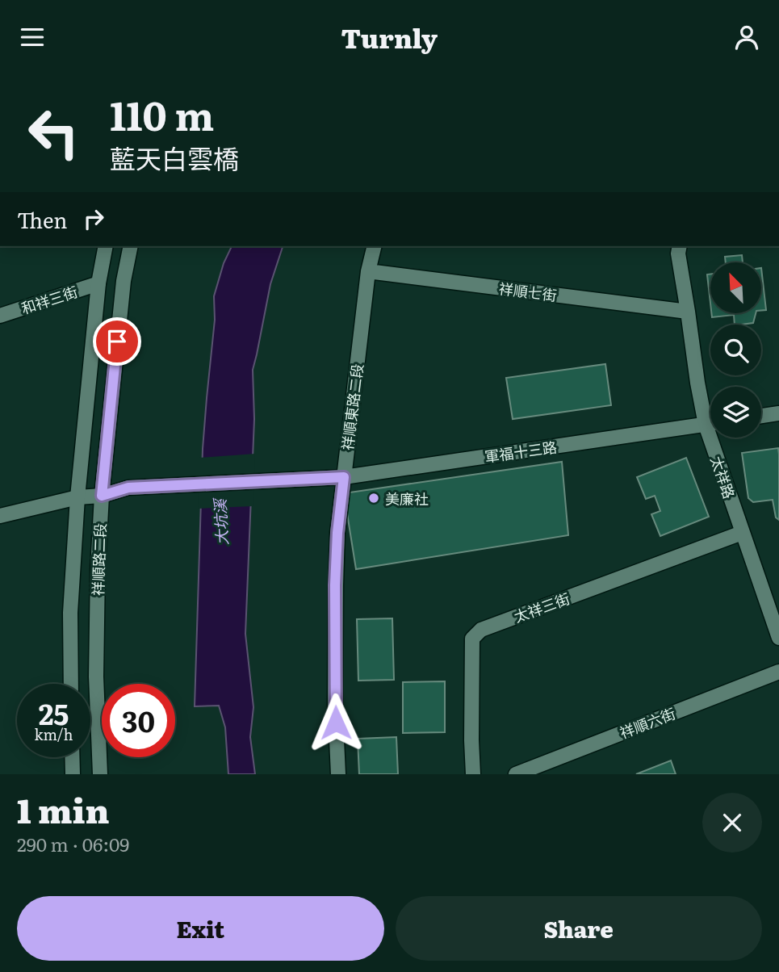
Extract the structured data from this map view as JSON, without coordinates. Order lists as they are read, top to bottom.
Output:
{
  "streets": {
    "street": [
      "祥順七街",
      "和祥三街",
      "祥順東路二段",
      "軍福十三路",
      "太祥路",
      "祥順路二段",
      "太祥三街",
      "祥順六街"
    ]
  },
  "crossings": [
    ["祥順七街", "祥順東路二段"],
    ["祥順七街", "太祥路"],
    ["和祥三街", "祥順路二段"],
    ["祥順東路二段", "軍福十三路"],
    ["軍福十三路", "太祥路"],
    ["軍福十三路", "祥順路二段"],
    ["太祥路", "太祥三街"]
  ],
  "water": ["大坑溪"],
  "places": ["美廉社"],
  "north": "top left",
  "page": {
    "header": "Turnly",
    "turn": ["110 m", "藍天白雲橋"],
    "then": "Then",
    "speed": "25 km/h",
    "limit": "30",
    "heading": ["1 min", "290 m · 06:09"],
    "buttons": ["Exit", "Share"]
  }
}
